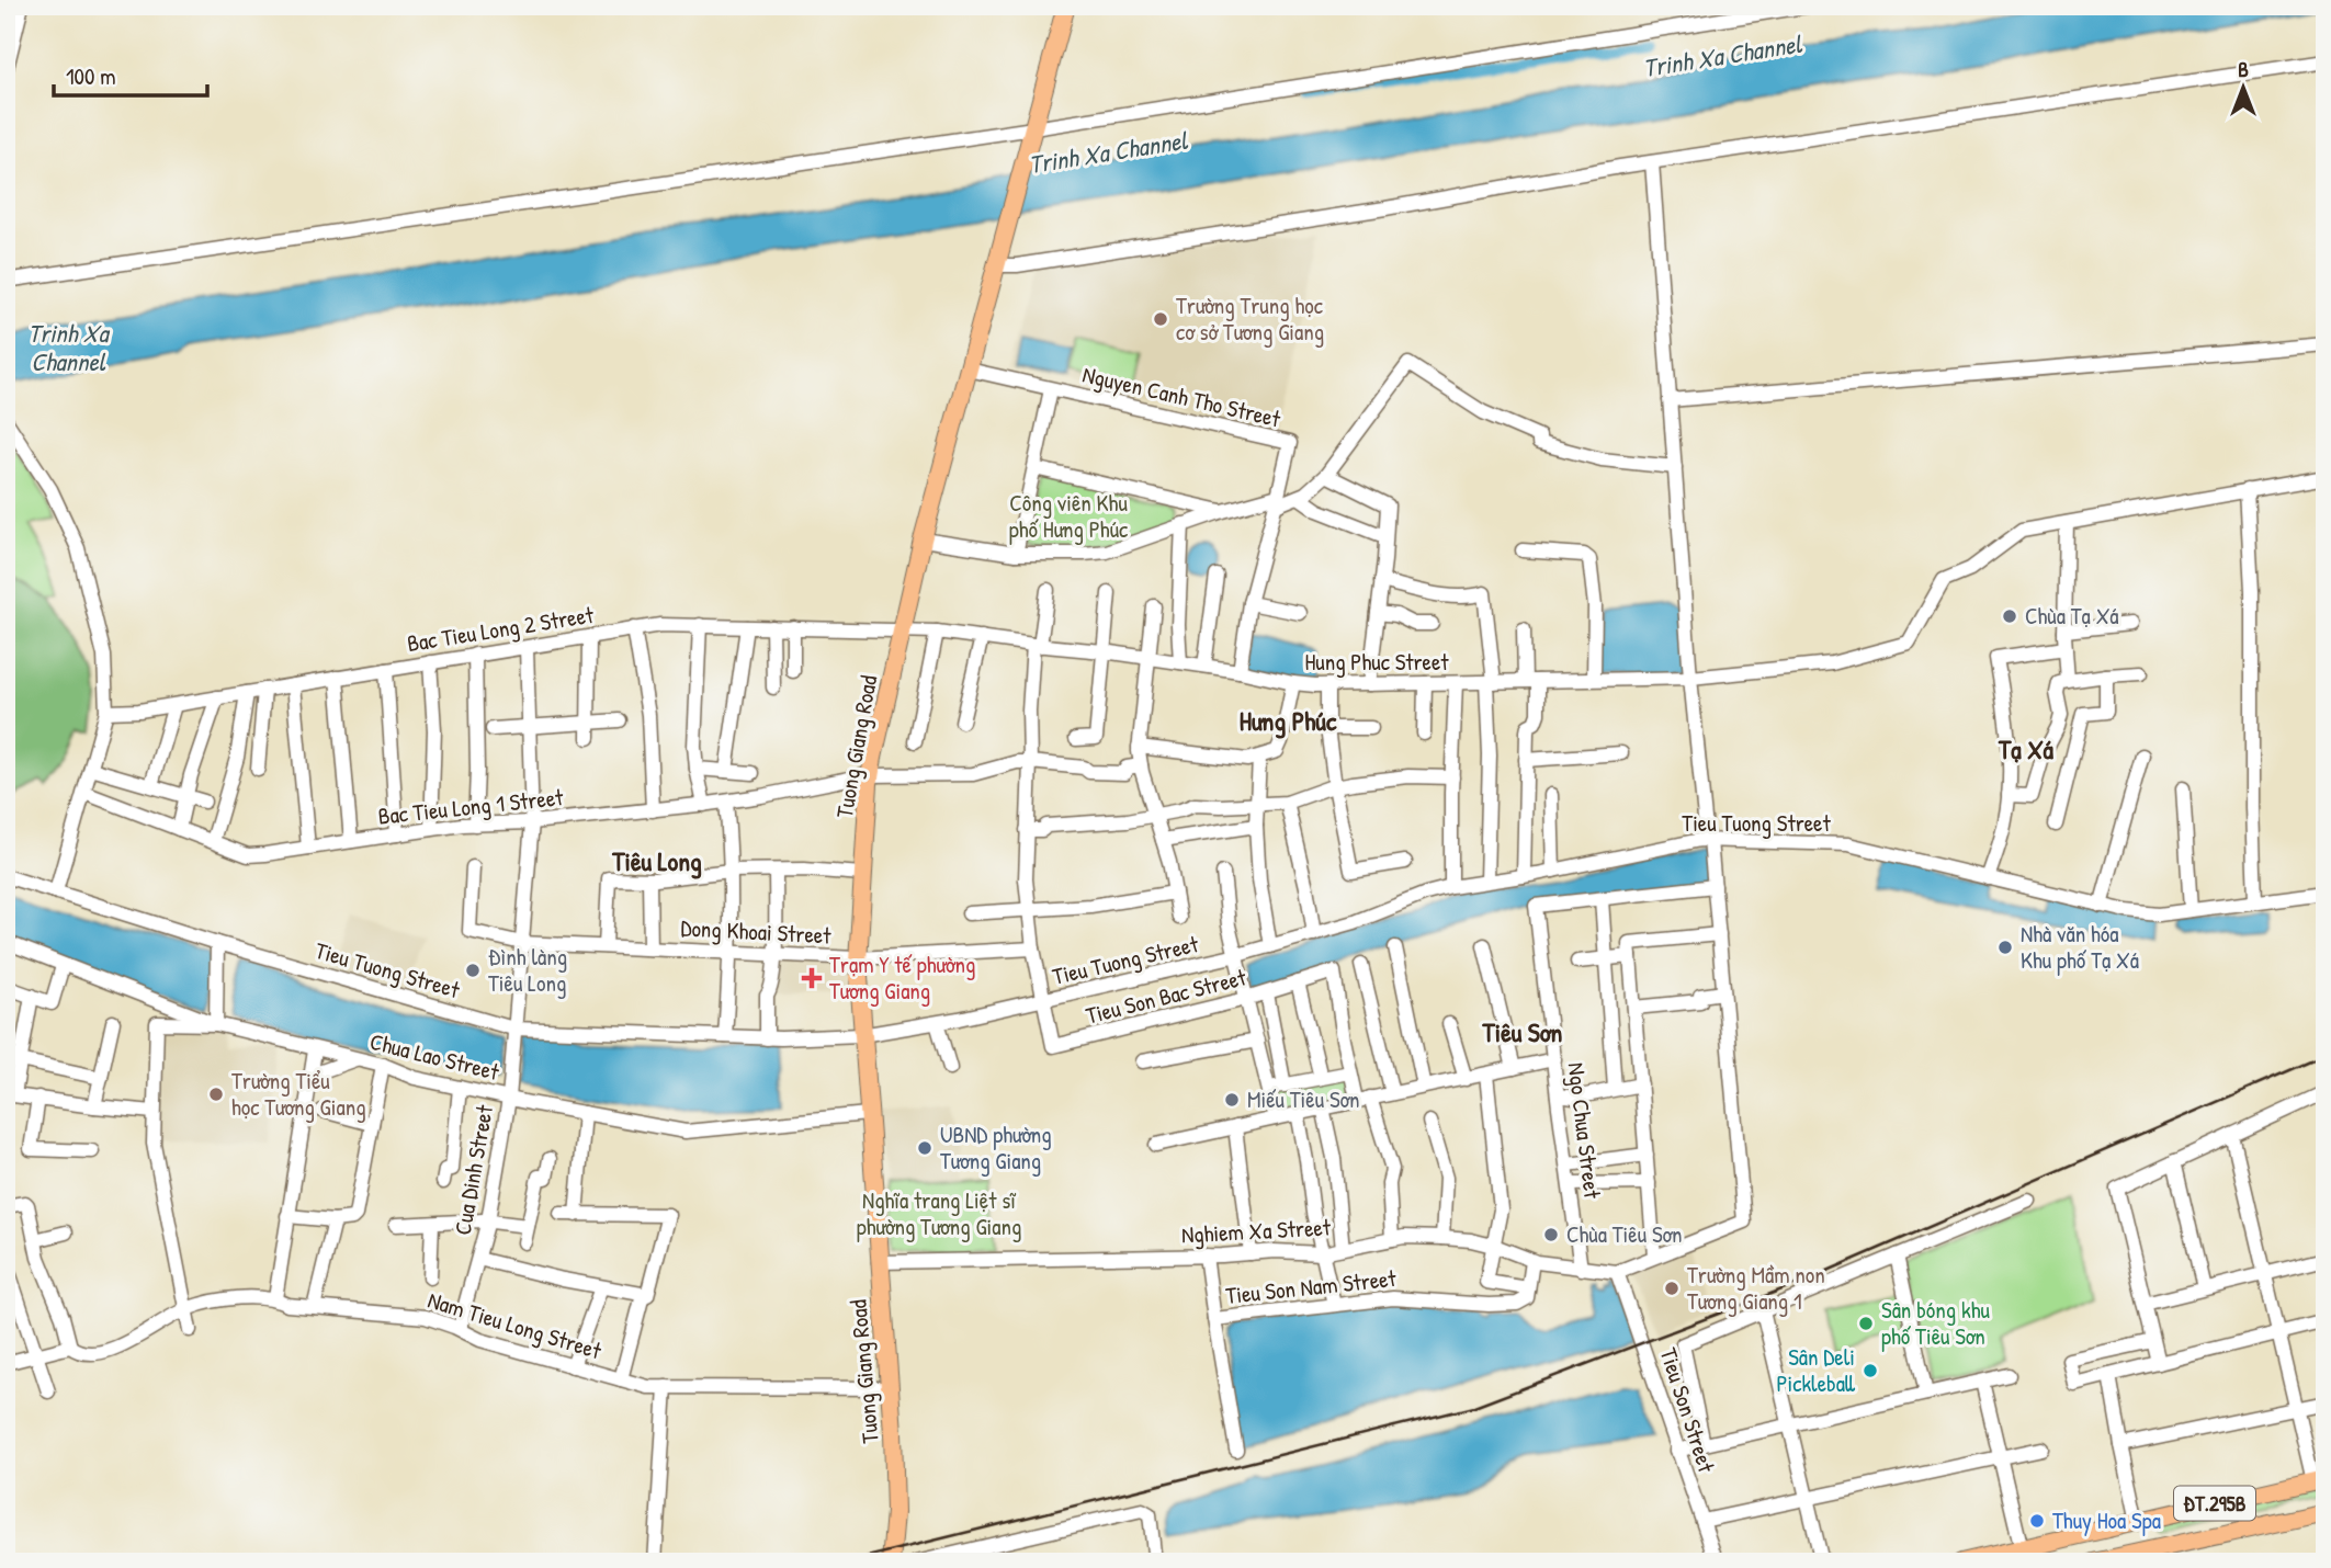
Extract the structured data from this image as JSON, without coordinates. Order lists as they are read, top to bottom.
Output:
{
  "streets": {
    "main road": ["Tuong Giang Road", "ĐT.295B"],
    "street": [
      "Nguyen Canh Tho Street",
      "Bac Tieu Long 2 Street",
      "Hung Phuc Street",
      "Bac Tieu Long 1 Street",
      "Tieu Tuong Street",
      "Dong Khoai Street",
      "Tieu Son Bac Street",
      "Chua Lao Street",
      "Ngo Chua Street",
      "Cua Dinh Street",
      "Nghiem Xa Street",
      "Tieu Son Nam Street",
      "Nam Tieu Long Street",
      "Tieu Son Street"
    ]
  },
  "crossings": [
    ["Nguyen Canh Tho Street", "Tuong Giang Road"],
    ["Bac Tieu Long 2 Street", "Hung Phuc Street"],
    ["Bac Tieu Long 2 Street", "Tuong Giang Road"],
    ["Bac Tieu Long 2 Street", "Cua Dinh Street"],
    ["Hung Phuc Street", "Tuong Giang Road"],
    ["Tuong Giang Road", "Bac Tieu Long 1 Street"],
    ["Tuong Giang Road", "Tieu Tuong Street"],
    ["Tuong Giang Road", "Dong Khoai Street"],
    ["Tuong Giang Road", "Chua Lao Street"],
    ["Tuong Giang Road", "Nghiem Xa Street"],
    ["Tuong Giang Road", "Nam Tieu Long Street"],
    ["Bac Tieu Long 1 Street", "Cua Dinh Street"],
    ["Tieu Tuong Street", "Tieu Son Bac Street"],
    ["Tieu Tuong Street", "Cua Dinh Street"],
    ["Tieu Tuong Street", "Nghiem Xa Street"],
    ["Dong Khoai Street", "Cua Dinh Street"],
    ["Chua Lao Street", "Cua Dinh Street"],
    ["Ngo Chua Street", "Nghiem Xa Street"],
    ["Cua Dinh Street", "Nam Tieu Long Street"],
    ["Nghiem Xa Street", "Tieu Son Nam Street"],
    ["Nghiem Xa Street", "Tieu Son Street"]
  ],
  "districts": [
    "Hưng Phúc",
    "Tạ Xá",
    "Tiêu Long",
    "Tiêu Sơn"
  ],
  "water": ["Trinh Xa Channel"],
  "parks": ["Công viên Khu phố Hưng Phúc", "Nghĩa trang Liệt sĩ phường Tương Giang"],
  "places": {
    "other": [
      "Trường Trung học cơ sở Tương Giang",
      "Chùa Tạ Xá",
      "Nhà văn hóa Khu phố Tạ Xá",
      "Đình làng Tiêu Long",
      "Trường Tiểu học Tương Giang",
      "Miếu Tiêu Sơn",
      "UBND phường Tương Giang",
      "Chùa Tiêu Sơn",
      "Trường Mầm non Tương Giang 1",
      "Sân bóng khu phố Tiêu Sơn",
      "Sân Deli Pickleball",
      "Thuy Hoa Spa"
    ],
    "health": ["Trạm Y tế phường Tương Giang"]
  },
  "scale_bar": "100 m",
  "north": "top"
}
